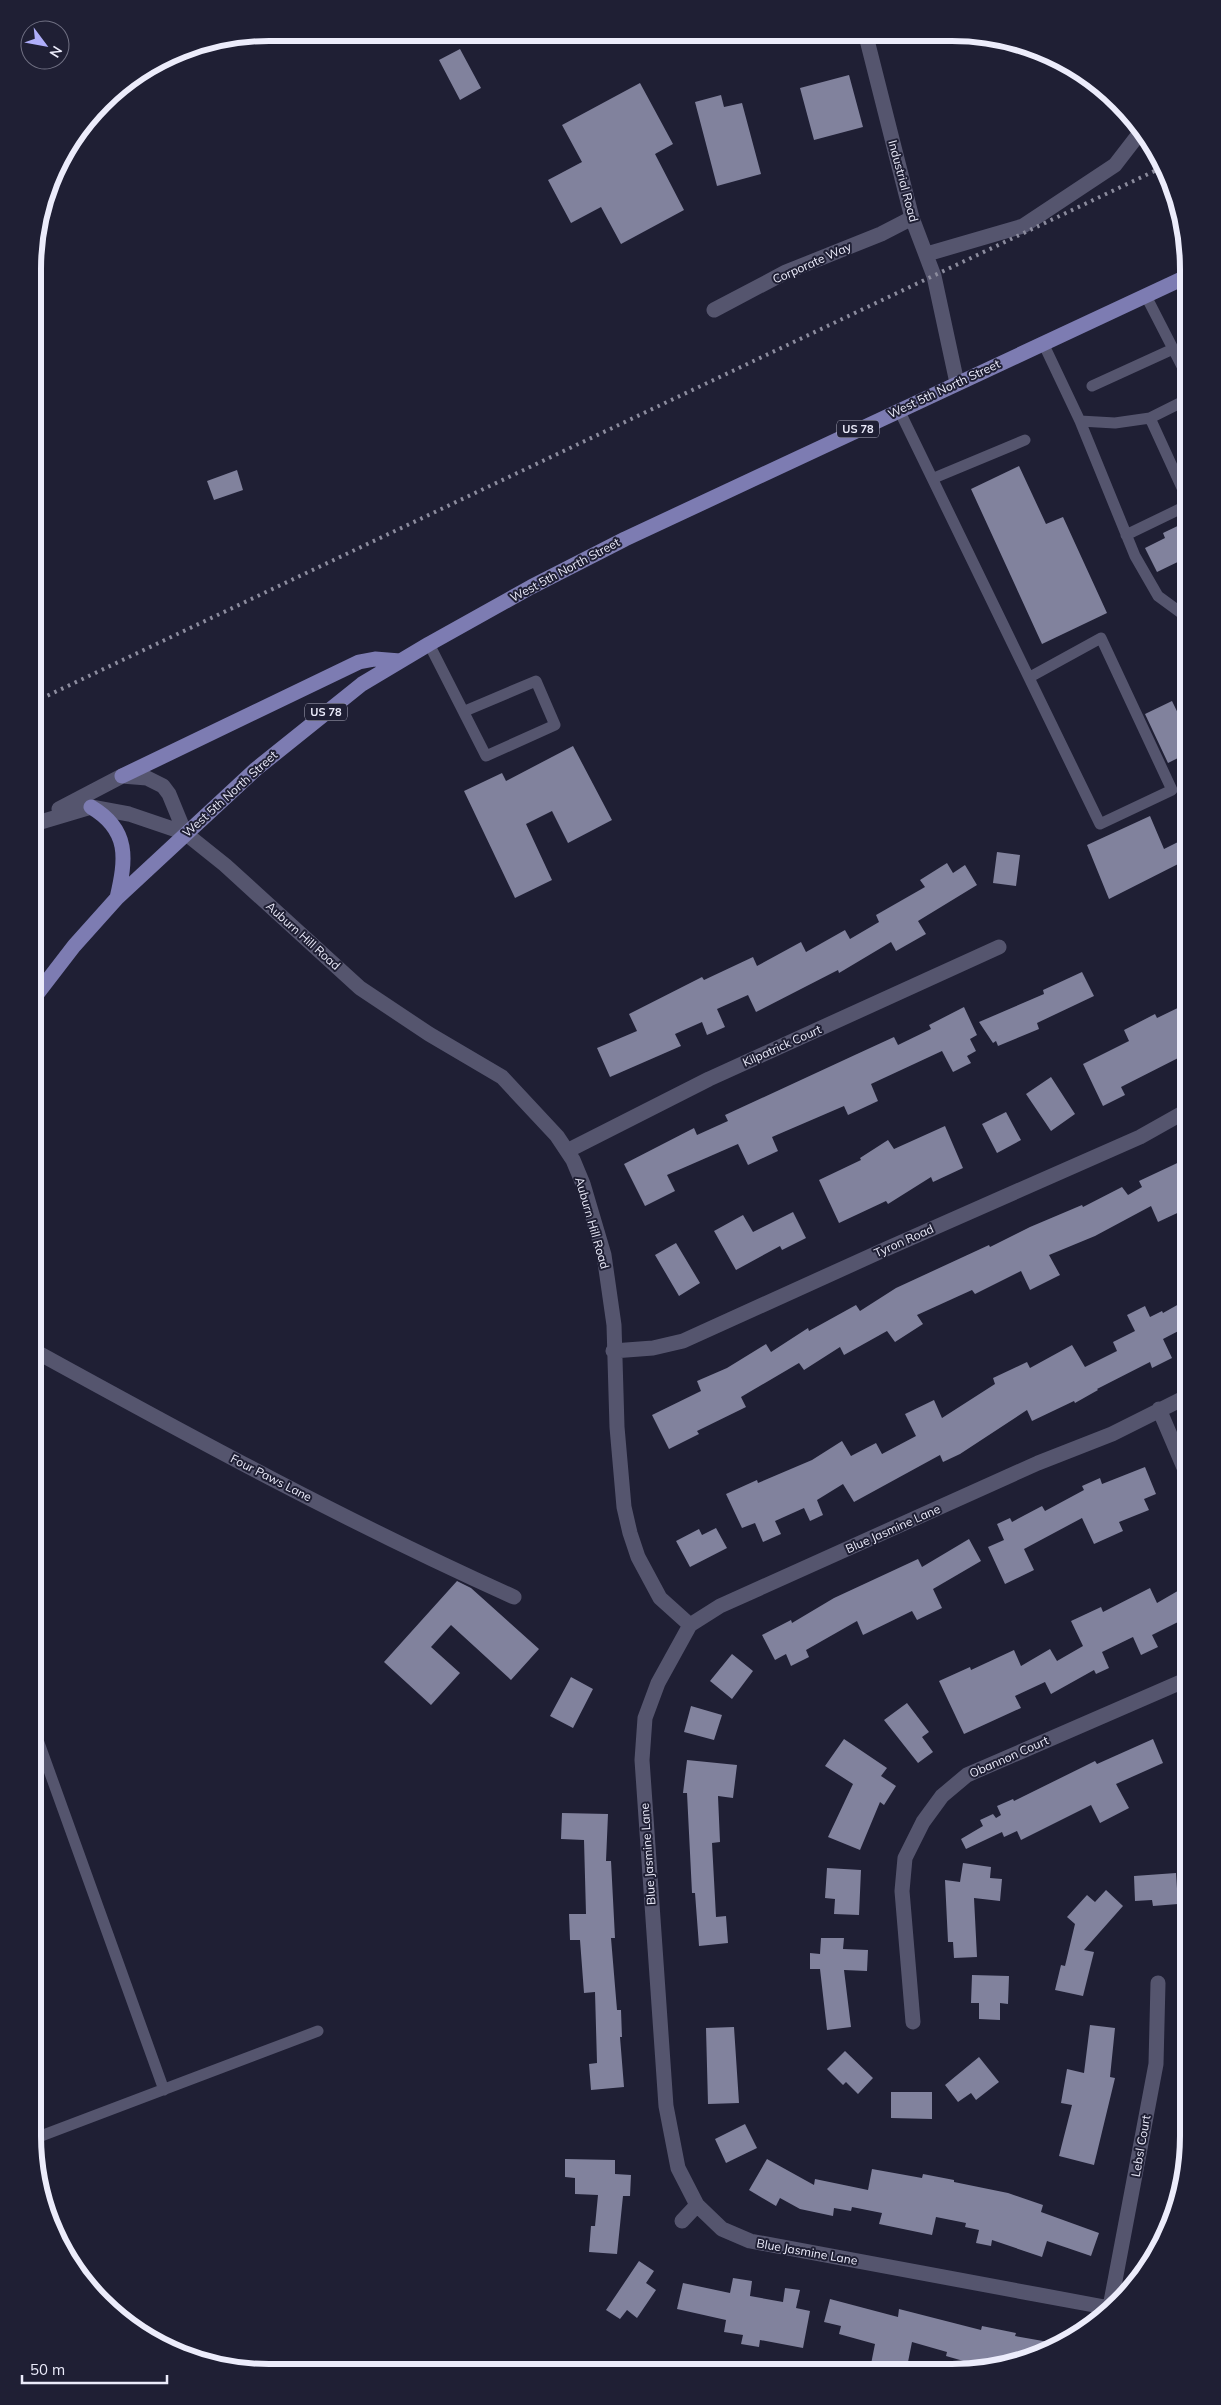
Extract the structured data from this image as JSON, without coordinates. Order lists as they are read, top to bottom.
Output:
{
  "streets": {
    "main road": ["West 5th North Street", "US 78"],
    "street": [
      "Industrial Road",
      "Corporate Way",
      "Auburn Hill Road",
      "Kilpatrick Court",
      "Tyron Road",
      "Four Paws Lane",
      "Blue Jasmine Lane",
      "Obannon Court",
      "Lebsl Court"
    ]
  },
  "crossings": [
    ["Industrial Road", "Corporate Way"],
    ["Industrial Road", "West 5th North Street"],
    ["West 5th North Street", "Auburn Hill Road"],
    ["Auburn Hill Road", "Kilpatrick Court"],
    ["Auburn Hill Road", "Tyron Road"],
    ["Auburn Hill Road", "Blue Jasmine Lane"]
  ],
  "scale_bar": "50 m",
  "north": "bottom right"
}
